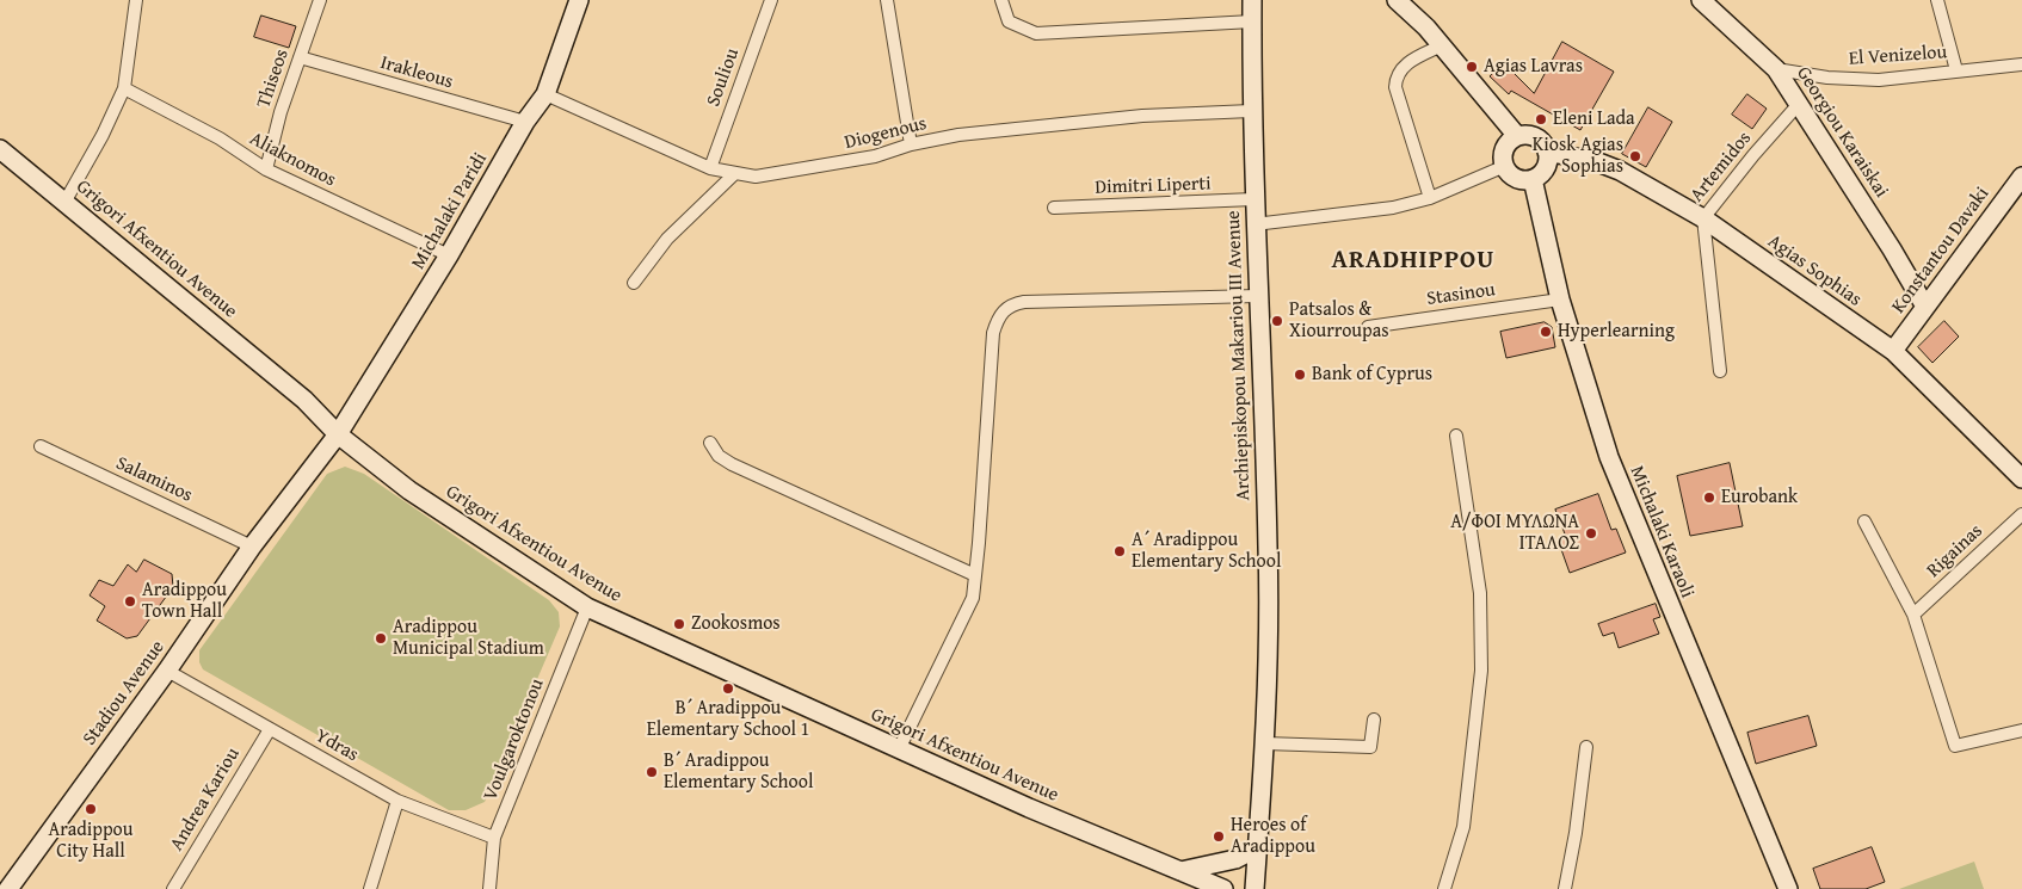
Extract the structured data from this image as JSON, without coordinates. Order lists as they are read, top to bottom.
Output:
{
  "streets": {
    "street": [
      "El Venizelou",
      "Irakleous",
      "Souliou",
      "Thiseos",
      "Georgiou Karaiskai",
      "Diogenous",
      "Aliaknomos",
      "Artemidos",
      "Dimitri Liperti",
      "Michalaki Paridi",
      "Grigori Afxentiou Avenue",
      "Konstantou Davaki",
      "Agias Sophias",
      "Stasinou",
      "Archiepiskopou Makariou III Avenue",
      "Salaminos",
      "Michalaki Karaoli",
      "Rigainas",
      "Stadiou Avenue",
      "Voulgaroktonou",
      "Ydras",
      "Andrea Kariou"
    ]
  },
  "crossings": [
    ["El Venizelou", "Georgiou Karaiskai"],
    ["Irakleous", "Thiseos"],
    ["Irakleous", "Michalaki Paridi"],
    ["Souliou", "Diogenous"],
    ["Thiseos", "Aliaknomos"],
    ["Georgiou Karaiskai", "Artemidos"],
    ["Georgiou Karaiskai", "Konstantou Davaki"],
    ["Diogenous", "Michalaki Paridi"],
    ["Diogenous", "Archiepiskopou Makariou III Avenue"],
    ["Aliaknomos", "Michalaki Paridi"],
    ["Artemidos", "Agias Sophias"],
    ["Dimitri Liperti", "Archiepiskopou Makariou III Avenue"],
    ["Michalaki Paridi", "Grigori Afxentiou Avenue"],
    ["Michalaki Paridi", "Stadiou Avenue"],
    ["Grigori Afxentiou Avenue", "Stadiou Avenue"],
    ["Grigori Afxentiou Avenue", "Voulgaroktonou"],
    ["Konstantou Davaki", "Agias Sophias"],
    ["Agias Sophias", "Michalaki Karaoli"],
    ["Stasinou", "Michalaki Karaoli"],
    ["Salaminos", "Stadiou Avenue"],
    ["Stadiou Avenue", "Ydras"],
    ["Voulgaroktonou", "Ydras"],
    ["Ydras", "Andrea Kariou"]
  ],
  "districts": ["ARADHIPPOU"],
  "places": [
    "Agias Lavras",
    "Eleni Lada",
    "Kiosk Agias Sophias",
    "Patsalos & Xiourroupas",
    "Hyperlearning",
    "Bank of Cyprus",
    "Eurobank",
    "Α/ΦΟΙ ΜΥΛΩΝΑ ΙΤΑΛΟΣ",
    "A´ Aradippou Elementary School",
    "Aradippou Town Hall",
    "Zookosmos",
    "Aradippou Municipal Stadium",
    "B´ Aradippou Elementary School 1",
    "B´ Aradippou Elementary School",
    "Aradippou City Hall",
    "Heroes of Aradippou"
  ]
}
